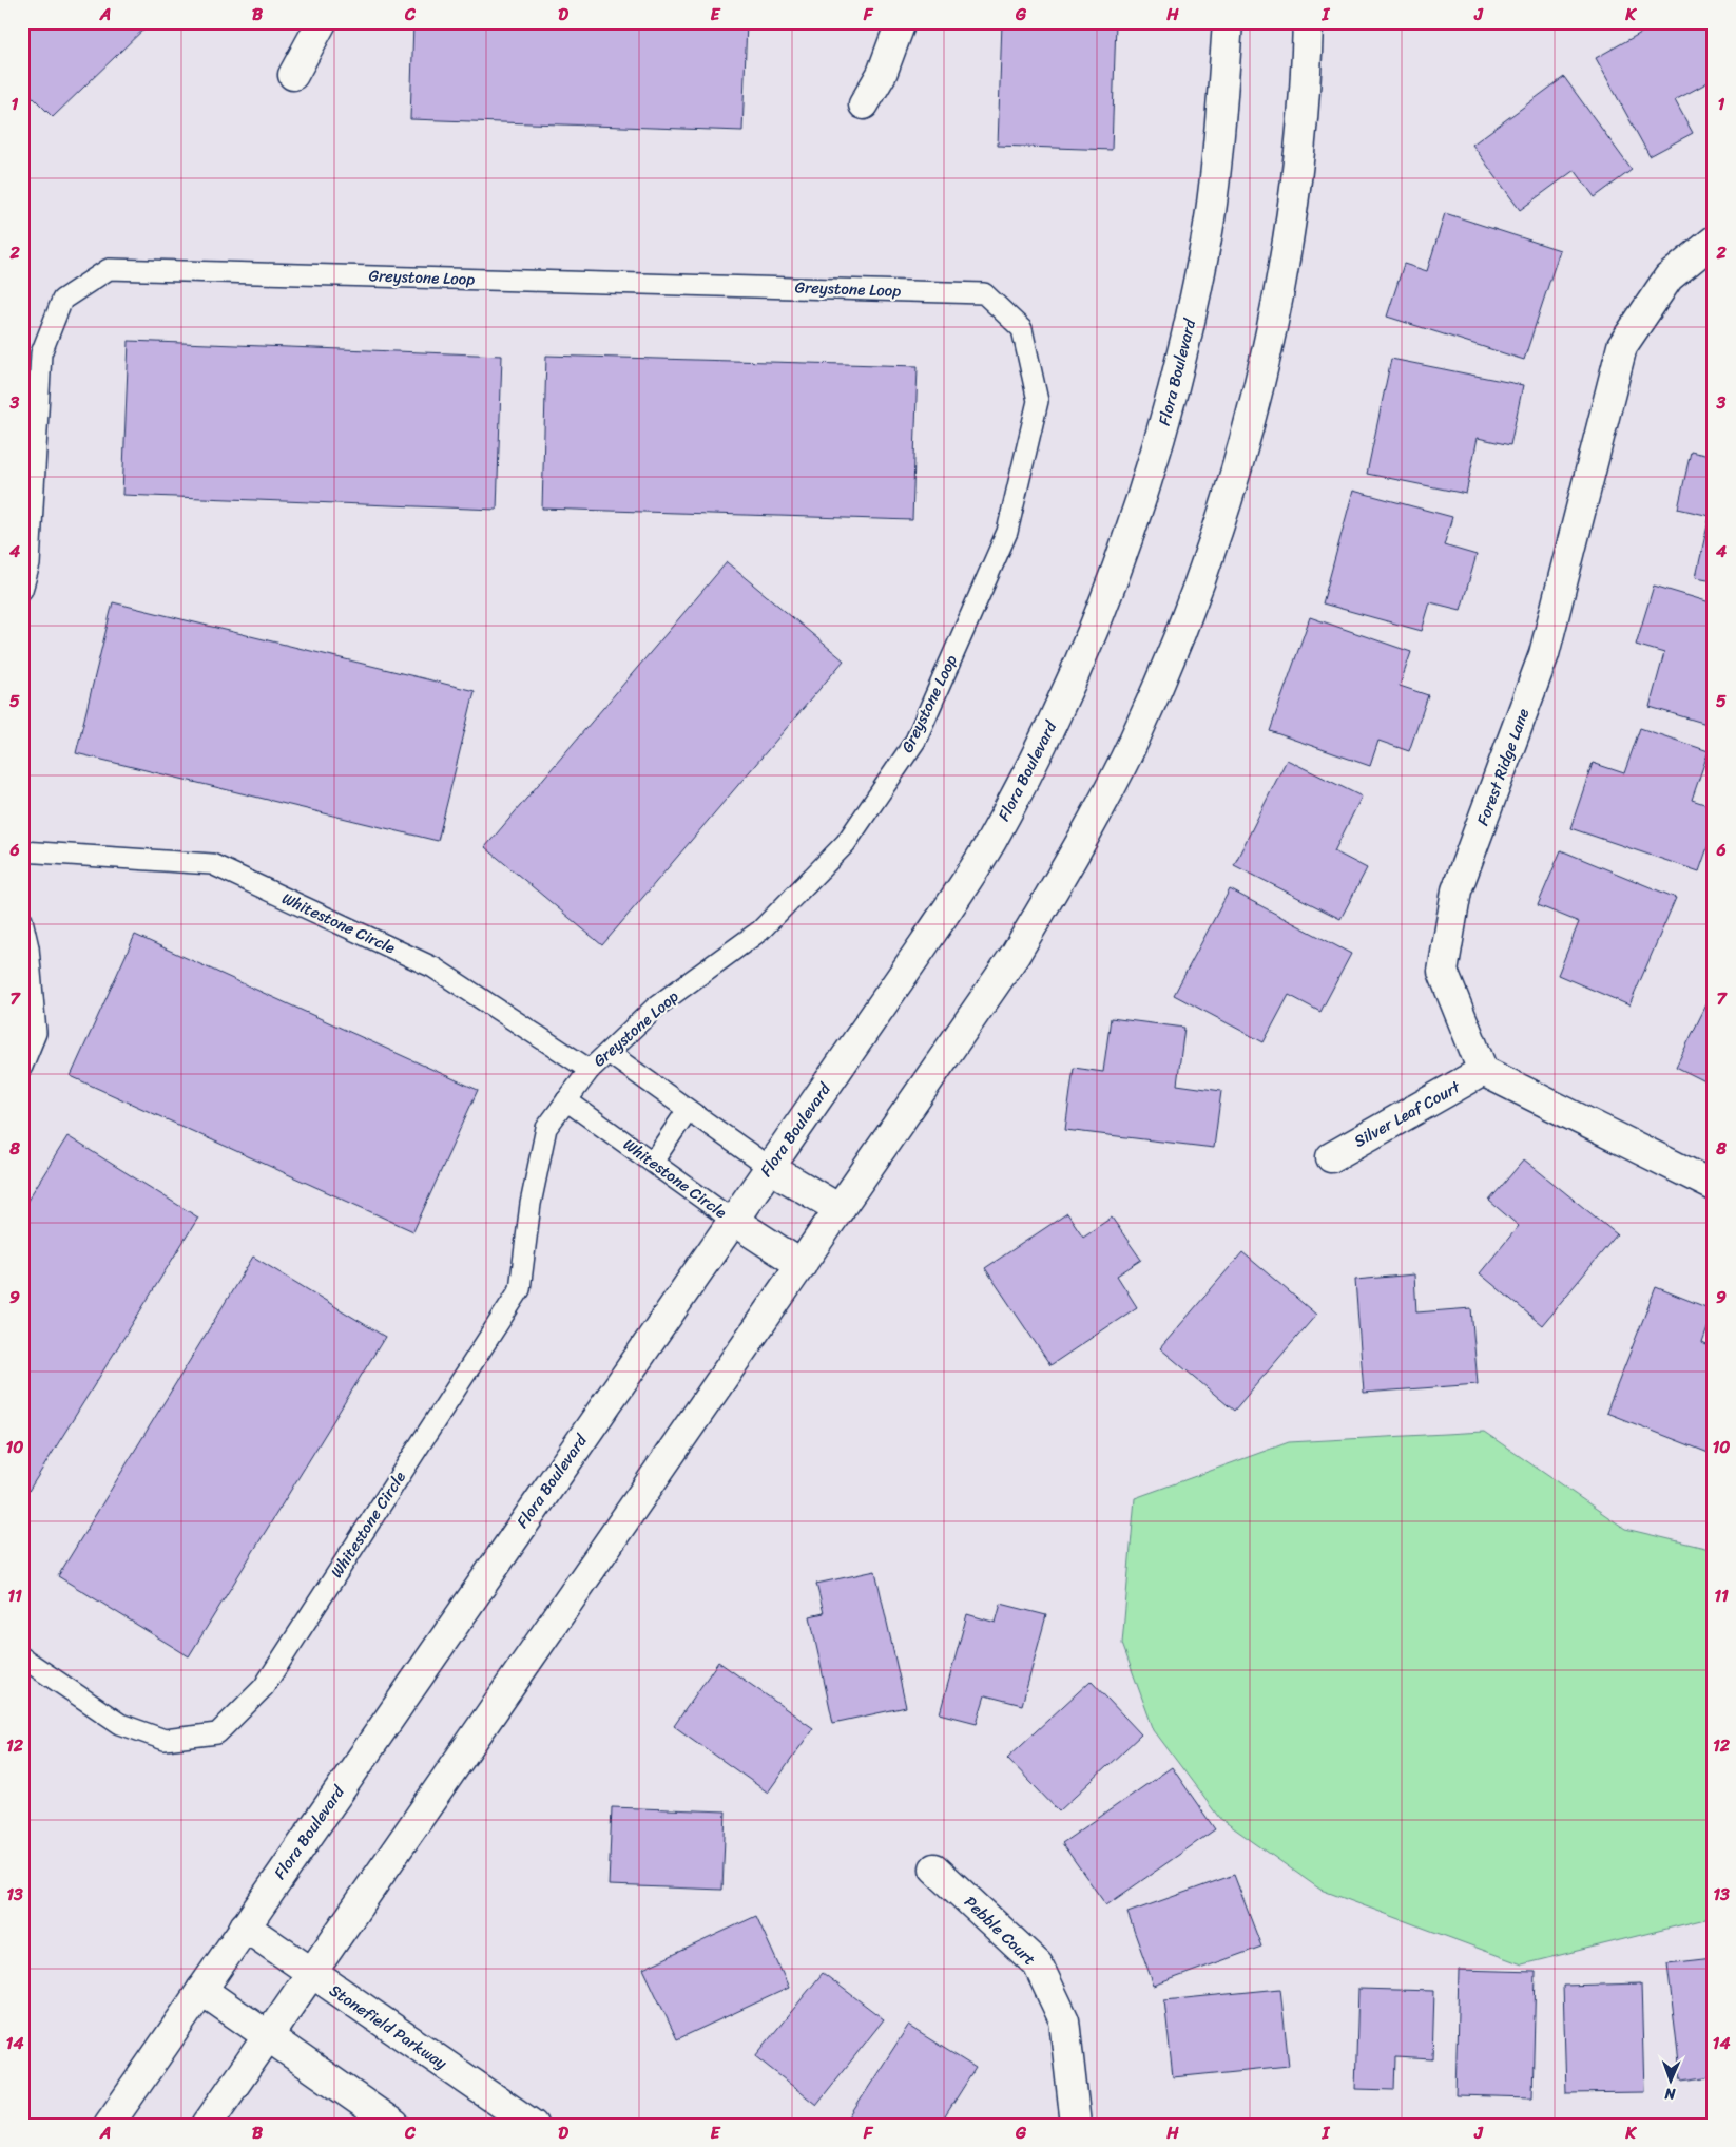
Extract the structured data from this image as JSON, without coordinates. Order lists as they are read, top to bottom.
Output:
{
  "streets": {
    "street": [
      "Flora Boulevard",
      "Forest Ridge Lane",
      "Silver Leaf Court",
      "Pebble Court",
      "Stonefield Parkway"
    ],
    "lane": ["Greystone Loop", "Whitestone Circle"]
  },
  "crossings": [
    ["Greystone Loop", "Whitestone Circle"],
    ["Flora Boulevard", "Whitestone Circle"],
    ["Flora Boulevard", "Stonefield Parkway"],
    ["Forest Ridge Lane", "Silver Leaf Court"]
  ],
  "north": "bottom",
  "grid": {
    "columns": [
      "A",
      "B",
      "C",
      "D",
      "E",
      "F",
      "G",
      "H",
      "I",
      "J",
      "K"
    ],
    "rows": [
      "1",
      "2",
      "3",
      "4",
      "5",
      "6",
      "7",
      "8",
      "9",
      "10",
      "11",
      "12",
      "13",
      "14"
    ]
  }
}
